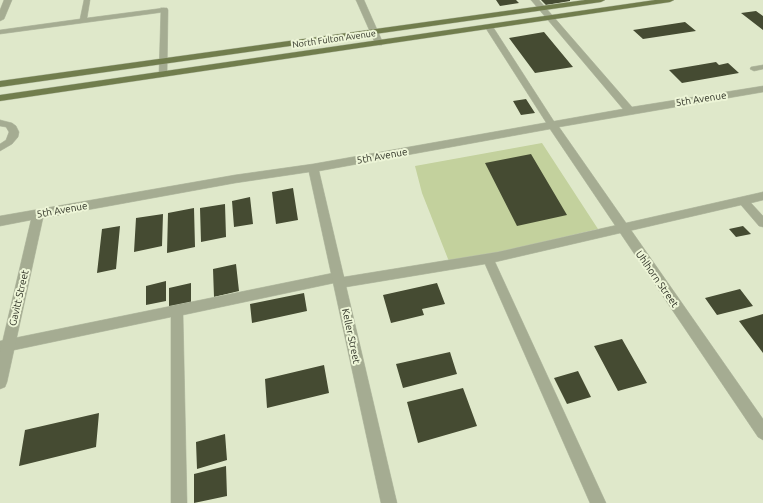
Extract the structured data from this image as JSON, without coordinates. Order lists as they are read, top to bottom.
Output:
{
  "streets": {
    "main road": ["North Fulton Avenue"],
    "street": [
      "5th Avenue",
      "Uhlhorn Street",
      "Gavitt Street",
      "Keller Street"
    ]
  },
  "crossings": [
    ["5th Avenue", "Uhlhorn Street"],
    ["5th Avenue", "Gavitt Street"],
    ["5th Avenue", "Keller Street"]
  ]
}
